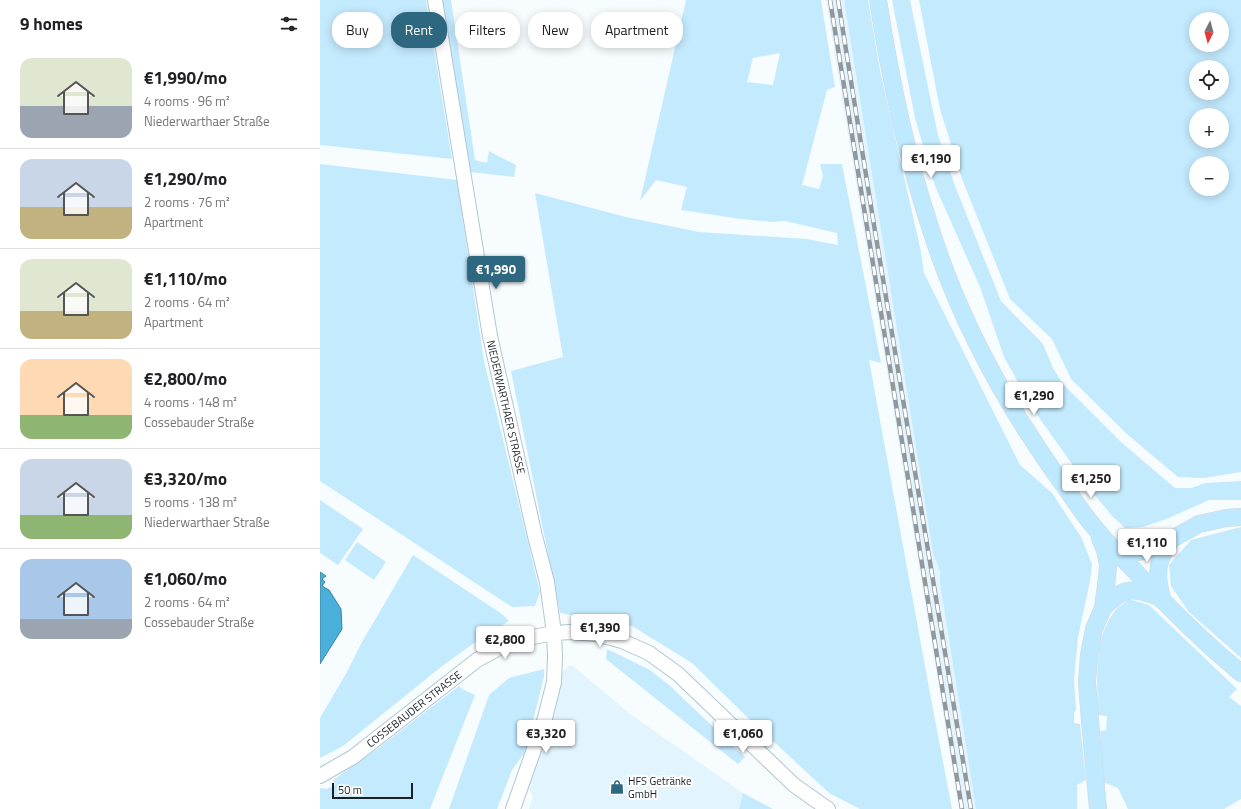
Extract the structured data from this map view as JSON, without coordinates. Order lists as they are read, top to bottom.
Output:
{
  "streets": {
    "street": ["NIEDERWARTHAER STRASSE", "COSSEBAUDER STRASSE"]
  },
  "crossings": [
    ["NIEDERWARTHAER STRASSE", "COSSEBAUDER STRASSE"]
  ],
  "places": {
    "shop": ["HFS Getränke GmbH"]
  },
  "scale_bar": "50 m",
  "north": "bottom",
  "page": {
    "heading": "9 homes",
    "map_buttons": ["+", "−"],
    "chip": [
      "Buy",
      "Rent",
      "Filters",
      "New",
      "Apartment"
    ],
    "list": [
      {
        "name": "€1,990/mo",
        "note": "4 rooms · 96 m² · Niederwarthaer Straße"
      },
      {
        "name": "€1,290/mo",
        "note": "2 rooms · 76 m² · Apartment"
      },
      {
        "name": "€1,110/mo",
        "note": "2 rooms · 64 m² · Apartment"
      },
      {
        "name": "€2,800/mo",
        "note": "4 rooms · 148 m² · Cossebauder Straße"
      },
      {
        "name": "€3,320/mo",
        "note": "5 rooms · 138 m² · Niederwarthaer Straße"
      },
      {
        "name": "€1,060/mo",
        "note": "2 rooms · 64 m² · Cossebauder Straße"
      }
    ],
    "price": [
      "€1,190",
      "€1,990",
      "€1,290",
      "€1,250",
      "€1,110",
      "€1,390",
      "€2,800",
      "€3,320",
      "€1,060"
    ],
    "scale": "50 m"
  }
}
